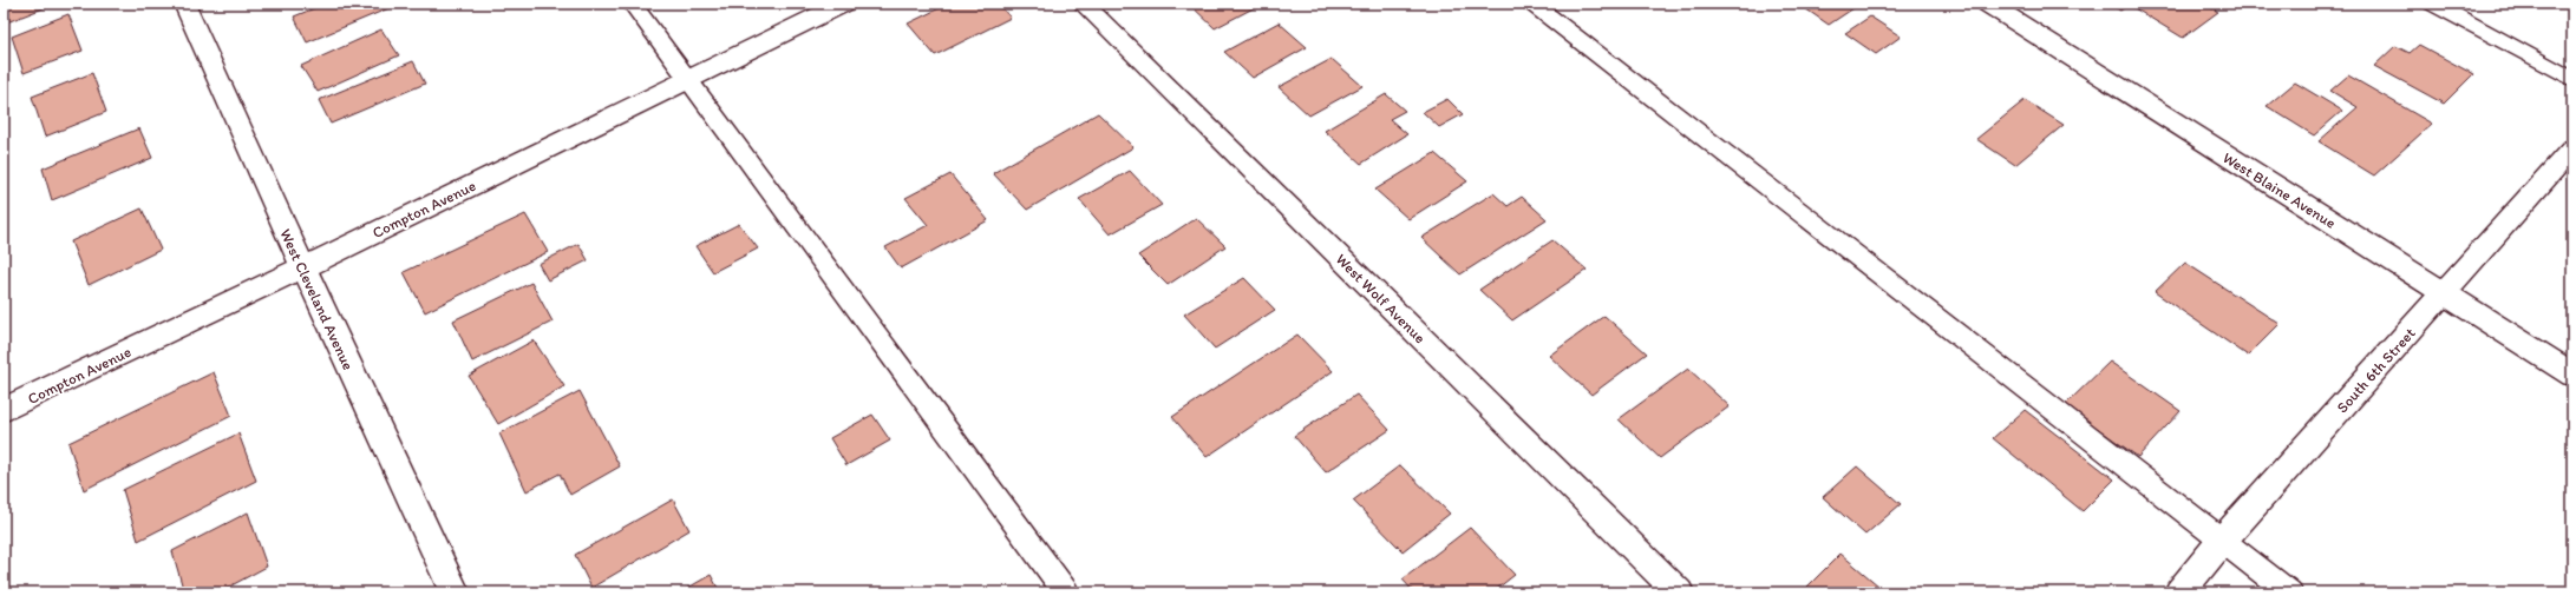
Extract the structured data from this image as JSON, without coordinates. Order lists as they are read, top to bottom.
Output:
{
  "streets": {
    "street": [
      "West Blaine Avenue",
      "Compton Avenue",
      "West Wolf Avenue",
      "West Cleveland Avenue",
      "South 6th Street"
    ]
  },
  "crossings": [
    ["West Blaine Avenue", "South 6th Street"],
    ["Compton Avenue", "West Cleveland Avenue"]
  ]
}
